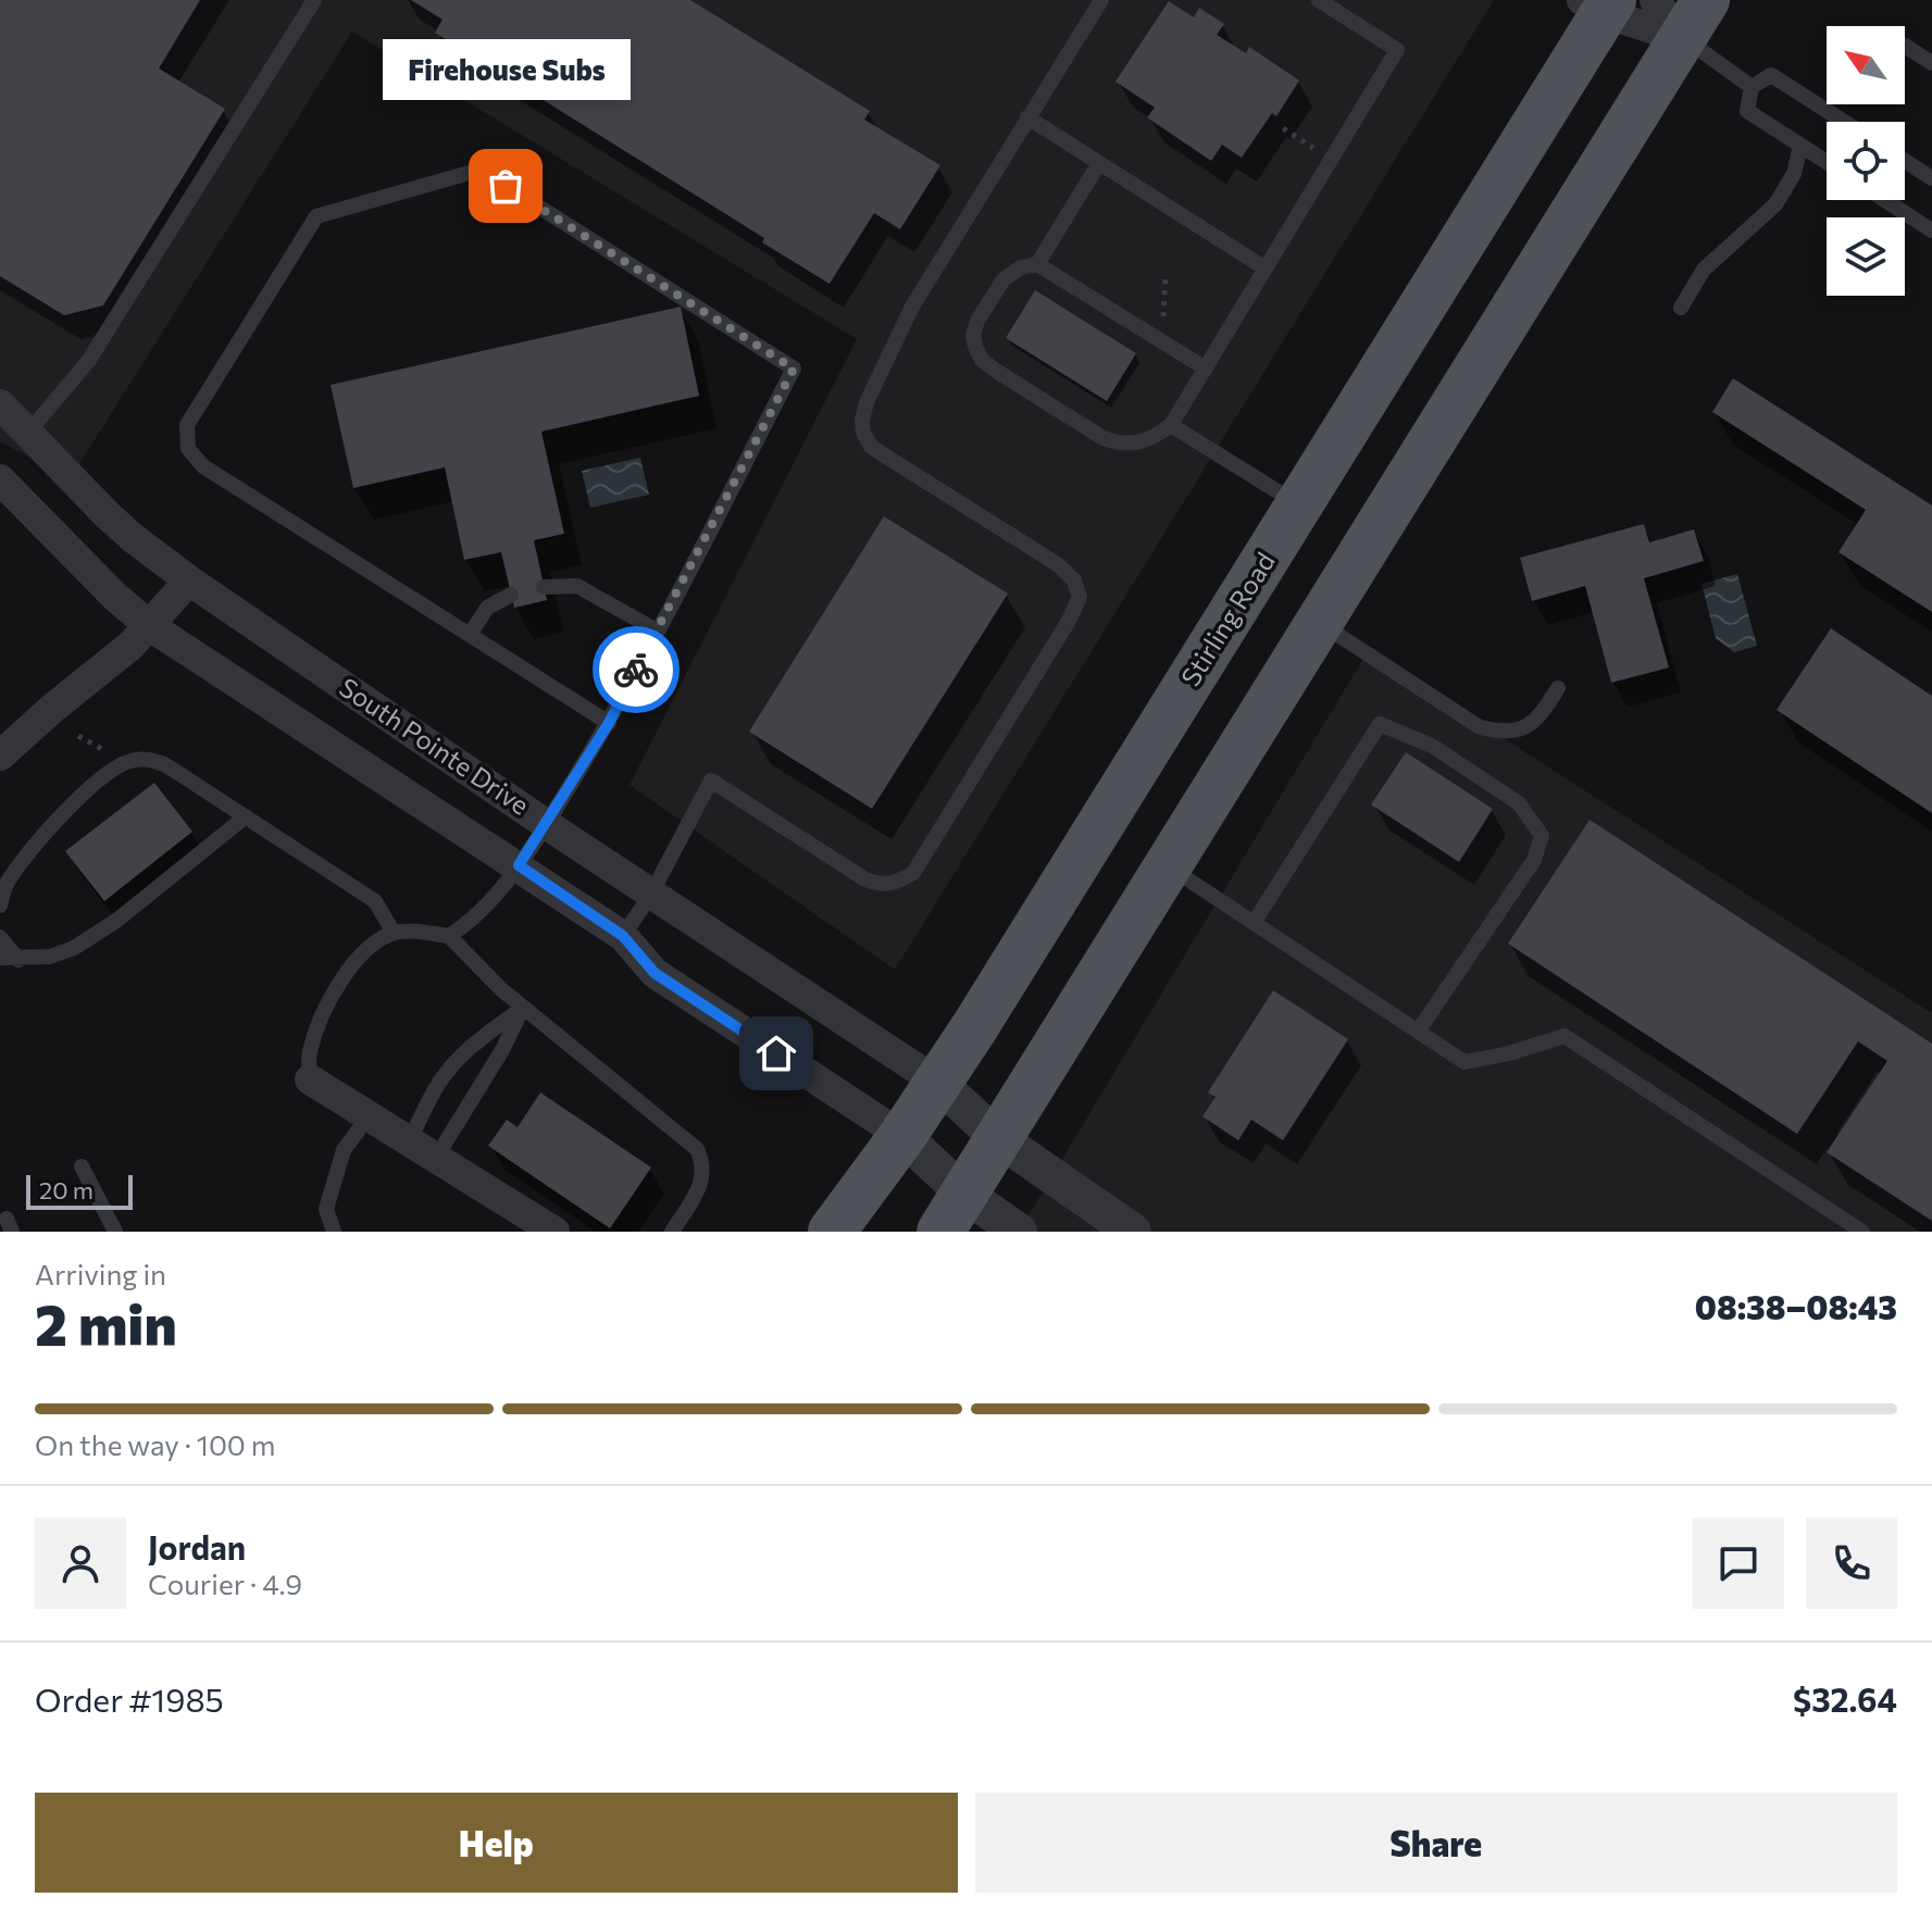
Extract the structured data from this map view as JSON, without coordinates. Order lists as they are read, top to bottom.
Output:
{
  "streets": {
    "main road": ["Stirling Road"],
    "street": ["South Pointe Drive"]
  },
  "crossings": [
    ["Stirling Road", "South Pointe Drive"]
  ],
  "places": ["Firehouse Subs"],
  "scale_bar": "20 m",
  "north": "top left",
  "page": {
    "bubble": "Firehouse Subs",
    "scale": "20 m",
    "heading": ["2 min", "Arriving in", "08:38–08:43"],
    "panel": [
      "Jordan",
      "Courier · 4.9",
      "Order #1985",
      "$32.64"
    ],
    "bar": "On the way · 100 m",
    "buttons": ["Help", "Share"]
  }
}
